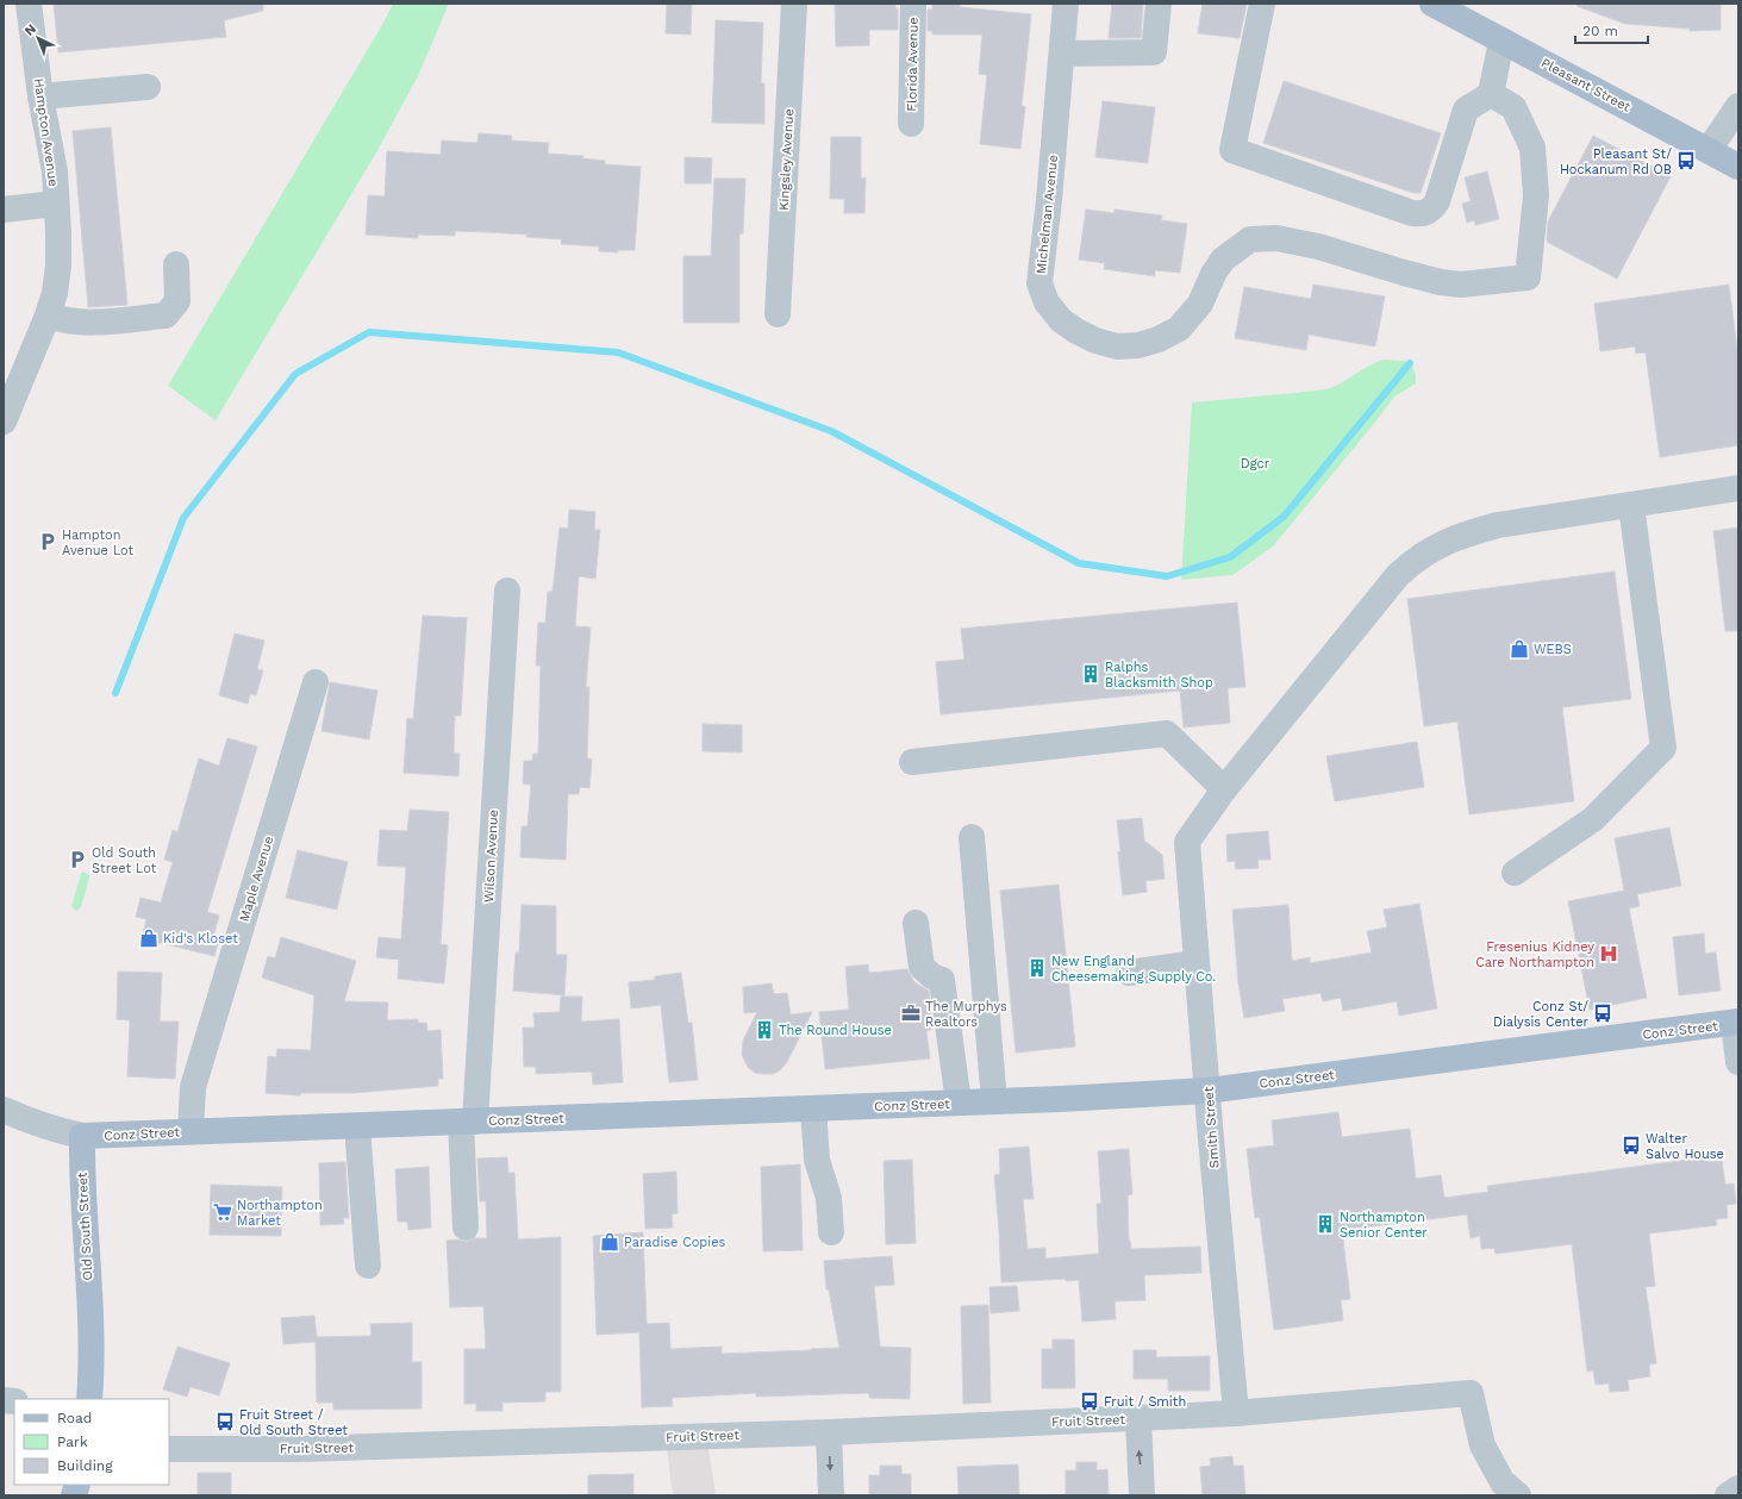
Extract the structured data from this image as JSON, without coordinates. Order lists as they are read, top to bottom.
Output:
{
  "streets": {
    "main road": ["Pleasant Street", "Conz Street", "Old South Street"],
    "street": [
      "Florida Avenue",
      "Hampton Avenue",
      "Kingsley Avenue",
      "Michelman Avenue",
      "Wilson Avenue",
      "Maple Avenue",
      "Smith Street",
      "Fruit Street"
    ]
  },
  "crossings": [
    ["Wilson Avenue", "Conz Street"],
    ["Maple Avenue", "Conz Street"],
    ["Conz Street", "Smith Street"],
    ["Conz Street", "Old South Street"],
    ["Smith Street", "Fruit Street"]
  ],
  "parks": ["Dgcr"],
  "places": {
    "bus stop": [
      "Pleasant St/ Hockanum Rd OB",
      "Conz St/ Dialysis Center",
      "Walter Salvo House",
      "Fruit / Smith",
      "Fruit Street / Old South Street"
    ],
    "parking": ["Hampton Avenue Lot", "Old South Street Lot"],
    "shop": ["WEBS", "Kid's Kloset", "Paradise Copies"],
    "building": [
      "Ralphs Blacksmith Shop",
      "New England Cheesemaking Supply Co.",
      "The Round House",
      "Northampton Senior Center"
    ],
    "hospital": ["Fresenius Kidney Care Northampton"],
    "office": ["The Murphys Realtors"],
    "supermarket": ["Northampton Market"]
  },
  "legend": ["Road", "Park", "Building"],
  "scale_bar": "20 m",
  "north": "top left"
}
